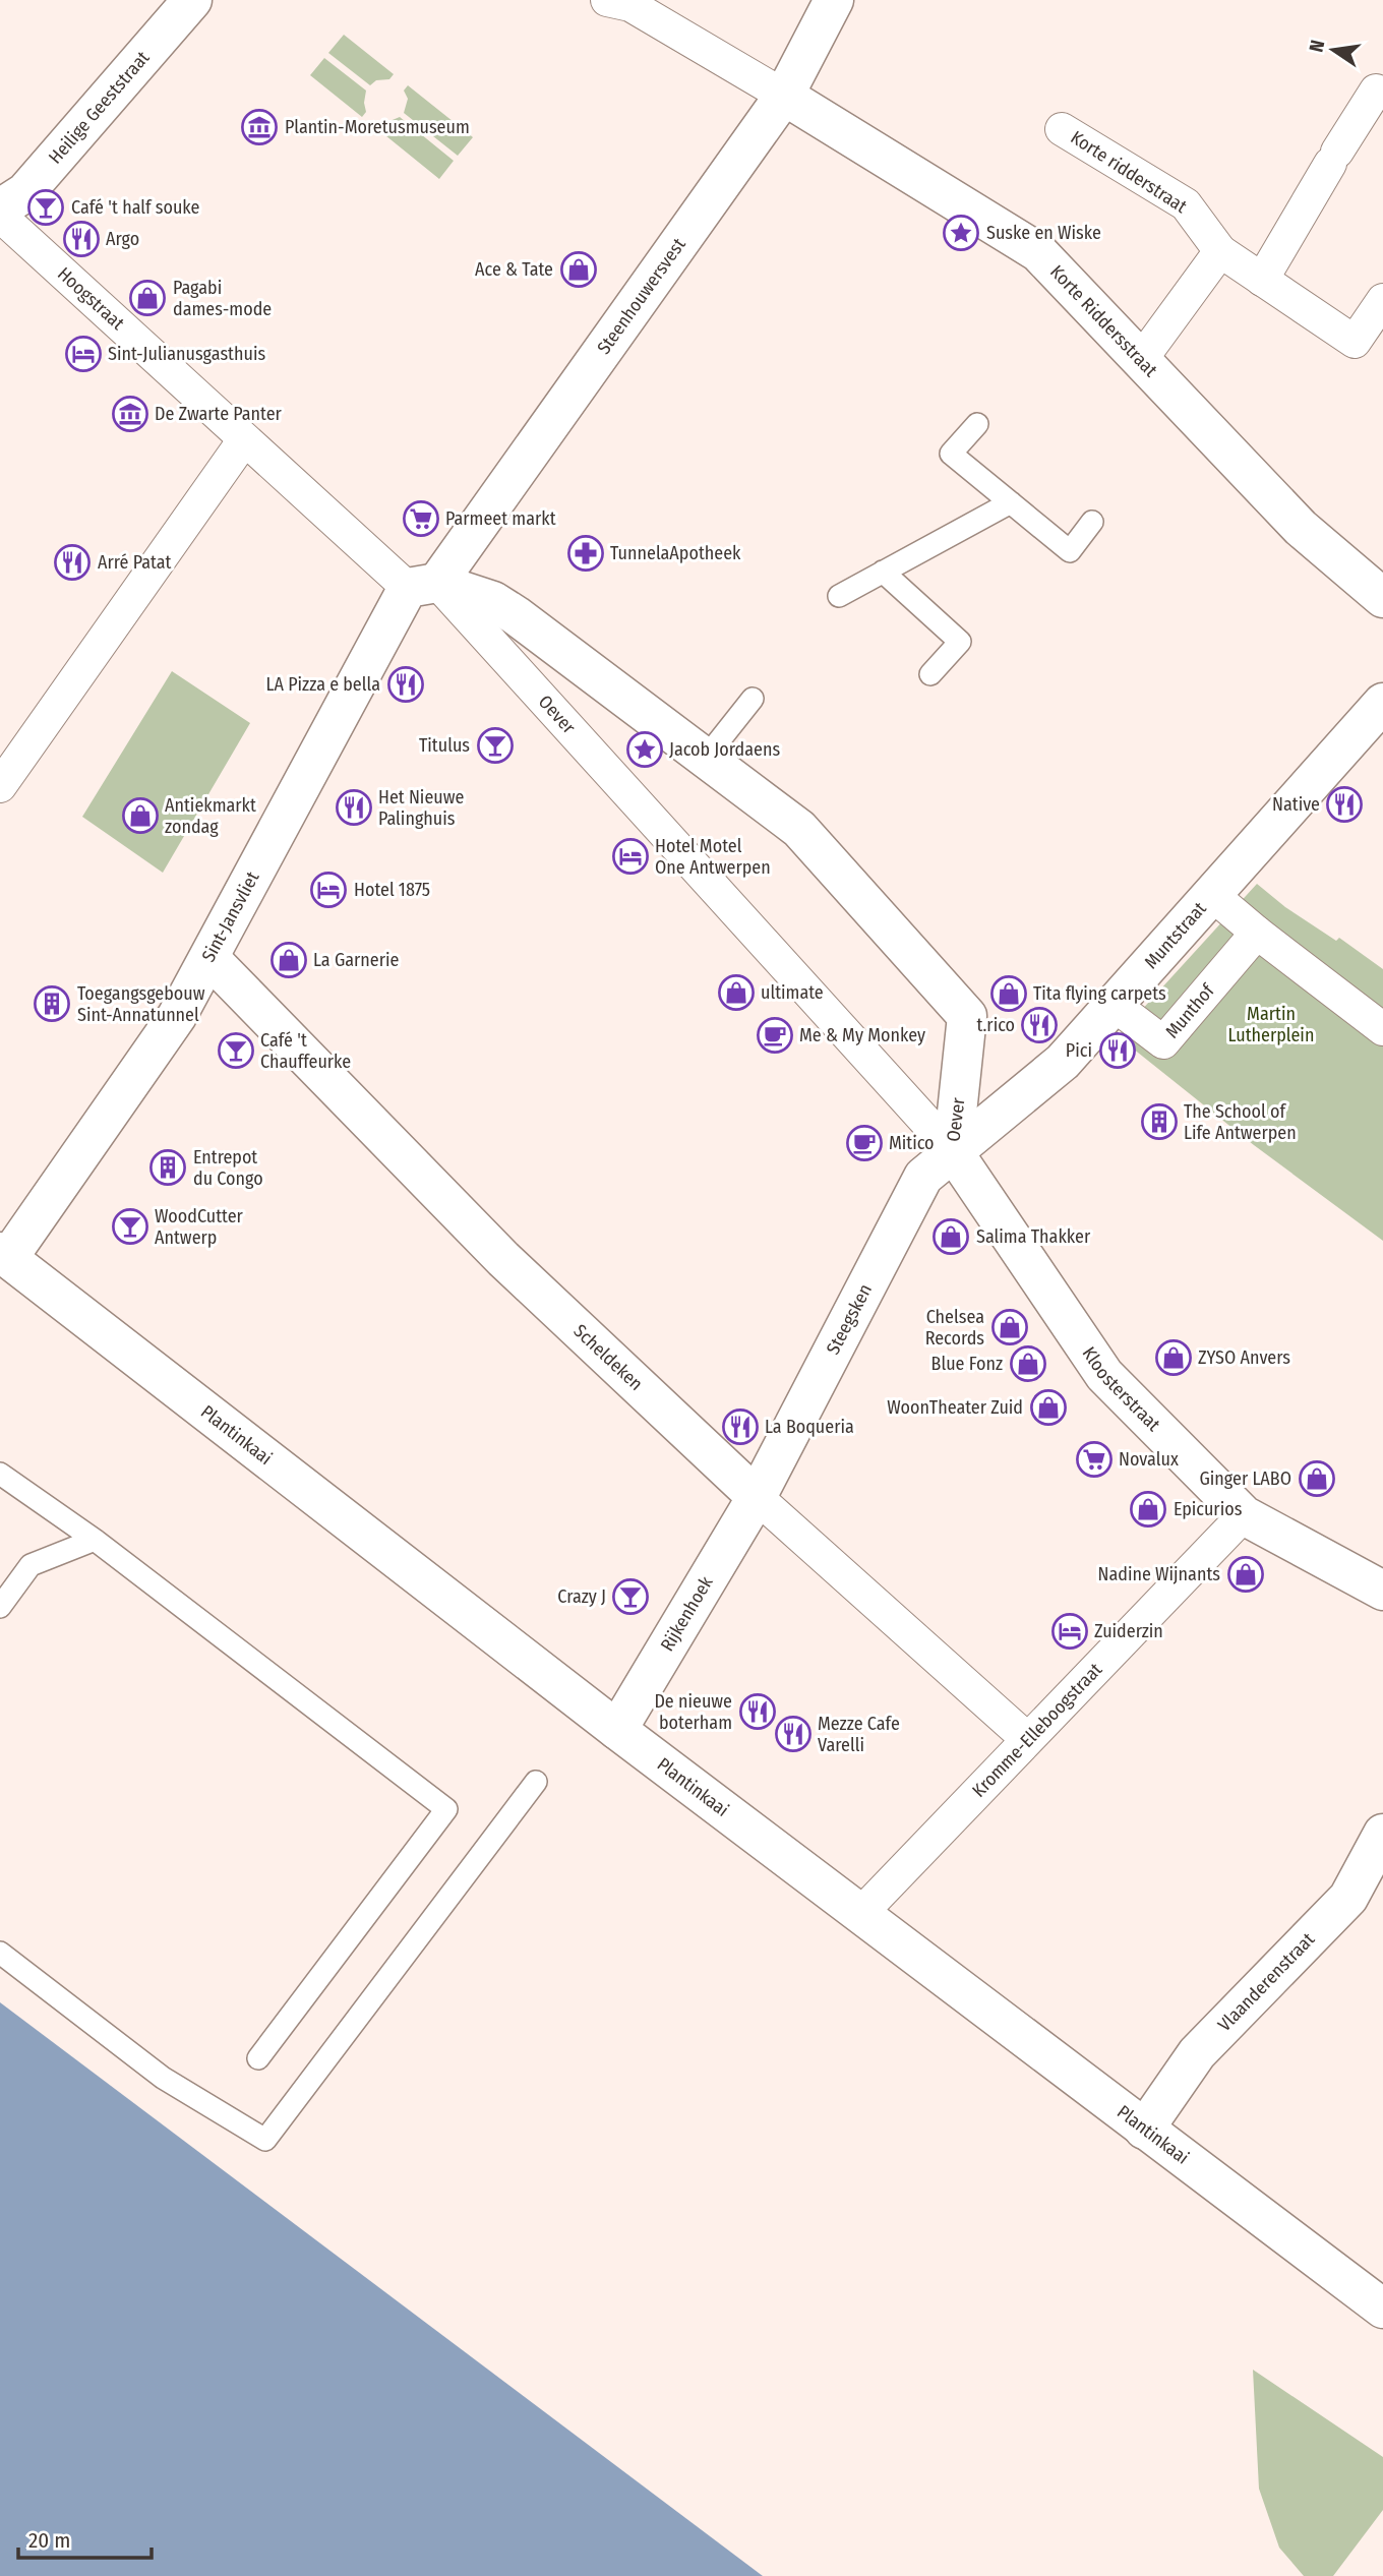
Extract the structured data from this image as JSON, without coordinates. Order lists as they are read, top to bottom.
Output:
{
  "streets": {
    "street": [
      "Heilige Geeststraat",
      "Korte ridderstraat",
      "Steenhouwersvest",
      "Hoogstraat",
      "Korte Riddersstraat",
      "Oever",
      "Sint-Jansvliet",
      "Muntstraat",
      "Munthof",
      "Steegsken",
      "Scheldeken",
      "Kloosterstraat",
      "Plantinkaai",
      "Rijkenhoek",
      "Kromme-Elleboogstraat",
      "Vlaanderenstraat"
    ]
  },
  "crossings": [
    ["Steenhouwersvest", "Korte Riddersstraat"],
    ["Steenhouwersvest", "Oever"],
    ["Steenhouwersvest", "Sint-Jansvliet"],
    ["Oever", "Sint-Jansvliet"],
    ["Oever", "Muntstraat"],
    ["Oever", "Steegsken"],
    ["Oever", "Kloosterstraat"],
    ["Sint-Jansvliet", "Scheldeken"],
    ["Sint-Jansvliet", "Plantinkaai"],
    ["Muntstraat", "Munthof"],
    ["Muntstraat", "Steegsken"],
    ["Muntstraat", "Kloosterstraat"],
    ["Steegsken", "Scheldeken"],
    ["Steegsken", "Kloosterstraat"],
    ["Steegsken", "Rijkenhoek"],
    ["Scheldeken", "Rijkenhoek"],
    ["Scheldeken", "Kromme-Elleboogstraat"],
    ["Kloosterstraat", "Kromme-Elleboogstraat"],
    ["Plantinkaai", "Rijkenhoek"],
    ["Plantinkaai", "Kromme-Elleboogstraat"],
    ["Plantinkaai", "Vlaanderenstraat"]
  ],
  "parks": ["Martin Lutherplein"],
  "places": {
    "museum": ["Plantin-Moretusmuseum", "De Zwarte Panter"],
    "bar": [
      "Café 't half souke",
      "Titulus",
      "Café 't Chauffeurke",
      "WoodCutter Antwerp",
      "Crazy J"
    ],
    "place": ["Suske en Wiske", "Jacob Jordaens"],
    "restaurant": [
      "Argo",
      "Arré Patat",
      "LA Pizza e bella",
      "Native",
      "Het Nieuwe Palinghuis",
      "t.rico",
      "Pici",
      "La Boqueria",
      "De nieuwe boterham",
      "Mezze Cafe Varelli"
    ],
    "shop": [
      "Ace & Tate",
      "Pagabi dames-mode",
      "Antiekmarkt zondag",
      "La Garnerie",
      "ultimate",
      "Tita flying carpets",
      "Salima Thakker",
      "Chelsea Records",
      "ZYSO Anvers",
      "Blue Fonz",
      "WoonTheater Zuid",
      "Ginger LABO",
      "Epicurios",
      "Nadine Wijnants"
    ],
    "hotel": [
      "Sint-Julianusgasthuis",
      "Hotel Motel One Antwerpen",
      "Hotel 1875",
      "Zuiderzin"
    ],
    "supermarket": ["Parmeet markt", "Novalux"],
    "pharmacy": ["TunnelaApotheek"],
    "building": ["Toegangsgebouw Sint-Annatunnel", "The School of Life Antwerpen", "Entrepot du Congo"],
    "cafe": ["Me & My Monkey", "Mitico"]
  },
  "scale_bar": "20 m",
  "north": "left"
}
